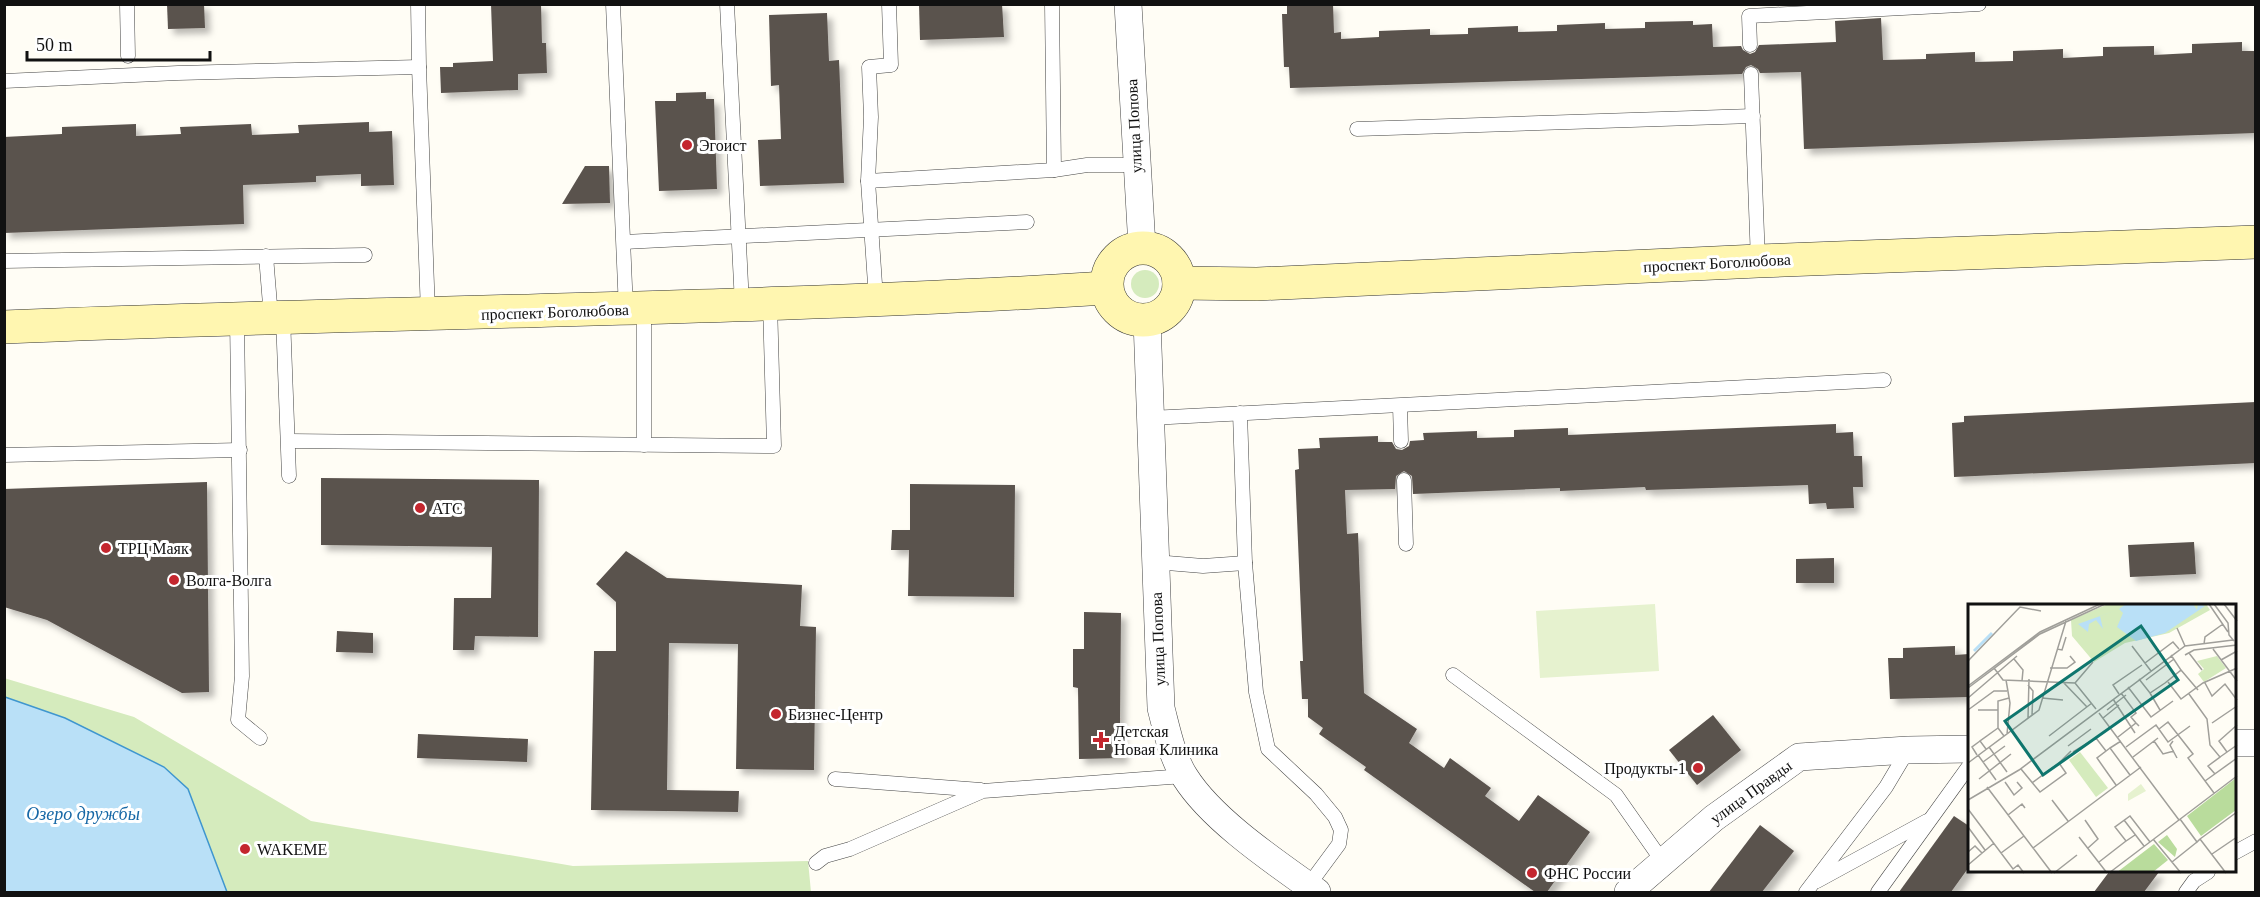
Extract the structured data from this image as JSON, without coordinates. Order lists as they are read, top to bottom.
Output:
{
  "streets": {
    "main road": ["проспект Боголюбова"],
    "street": ["улица Попова", "улица Правды"]
  },
  "crossings": [
    ["улица Попова", "проспект Боголюбова"]
  ],
  "water": ["Озеро дружбы"],
  "places": {
    "other": [
      "Эгоист",
      "АТС",
      "ТРЦ Маяк",
      "Волга-Волга",
      "Бизнес-Центр",
      "Продукты-1",
      "WAKEME",
      "ФНС России"
    ],
    "health": ["Детская Новая Клиника"]
  },
  "scale_bar": "50 m"
}
